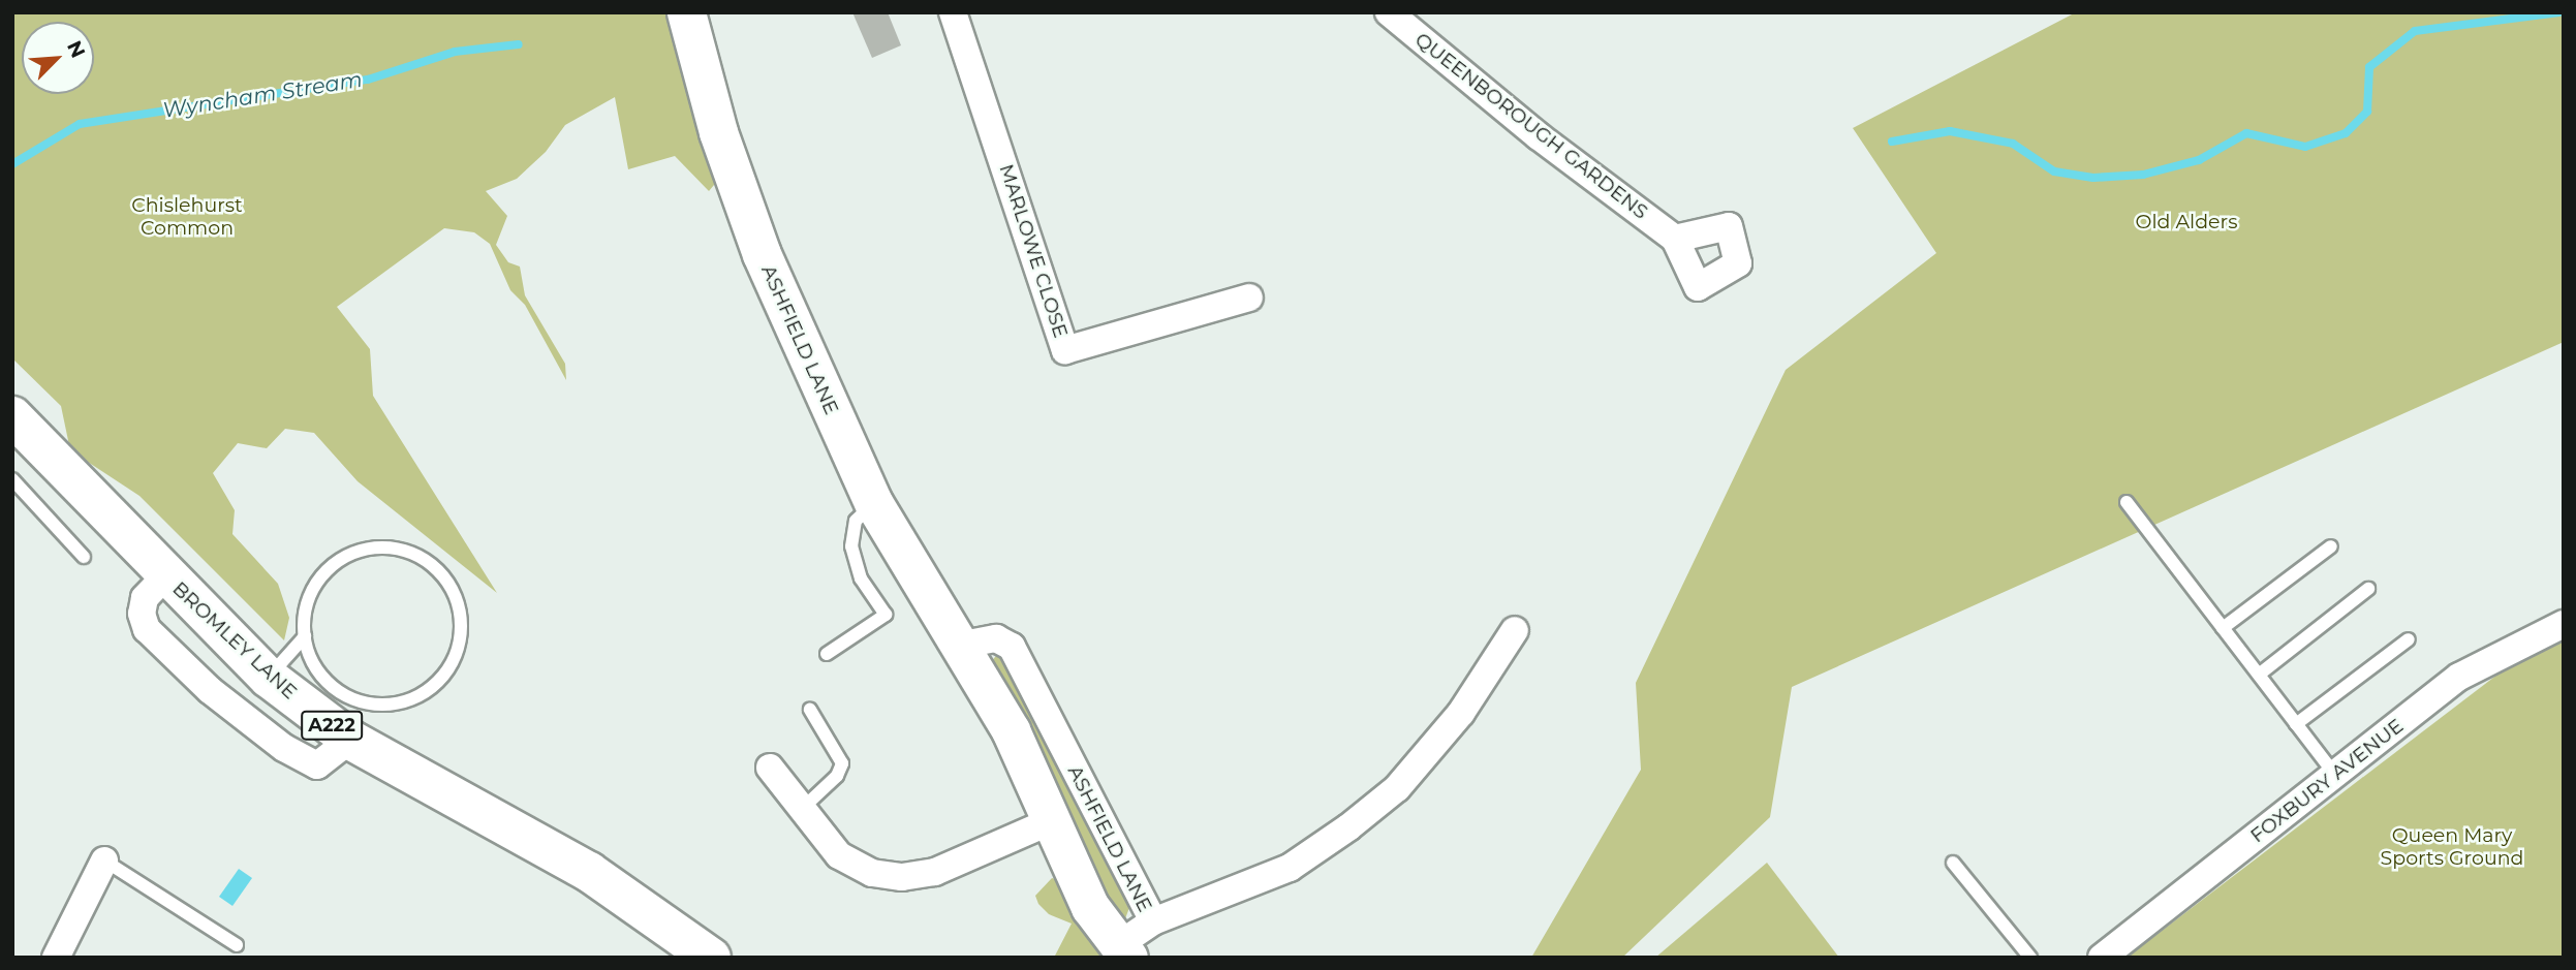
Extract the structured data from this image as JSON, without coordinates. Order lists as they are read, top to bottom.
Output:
{
  "streets": {
    "main road": ["BROMLEY LANE", "A222"],
    "street": [
      "QUEENBOROUGH GARDENS",
      "MARLOWE CLOSE",
      "ASHFIELD LANE",
      "FOXBURY AVENUE"
    ]
  },
  "water": ["Wyncham Stream"],
  "parks": ["Chislehurst Common", "Old Alders", "Queen Mary Sports Ground"],
  "north": "top right"
}
